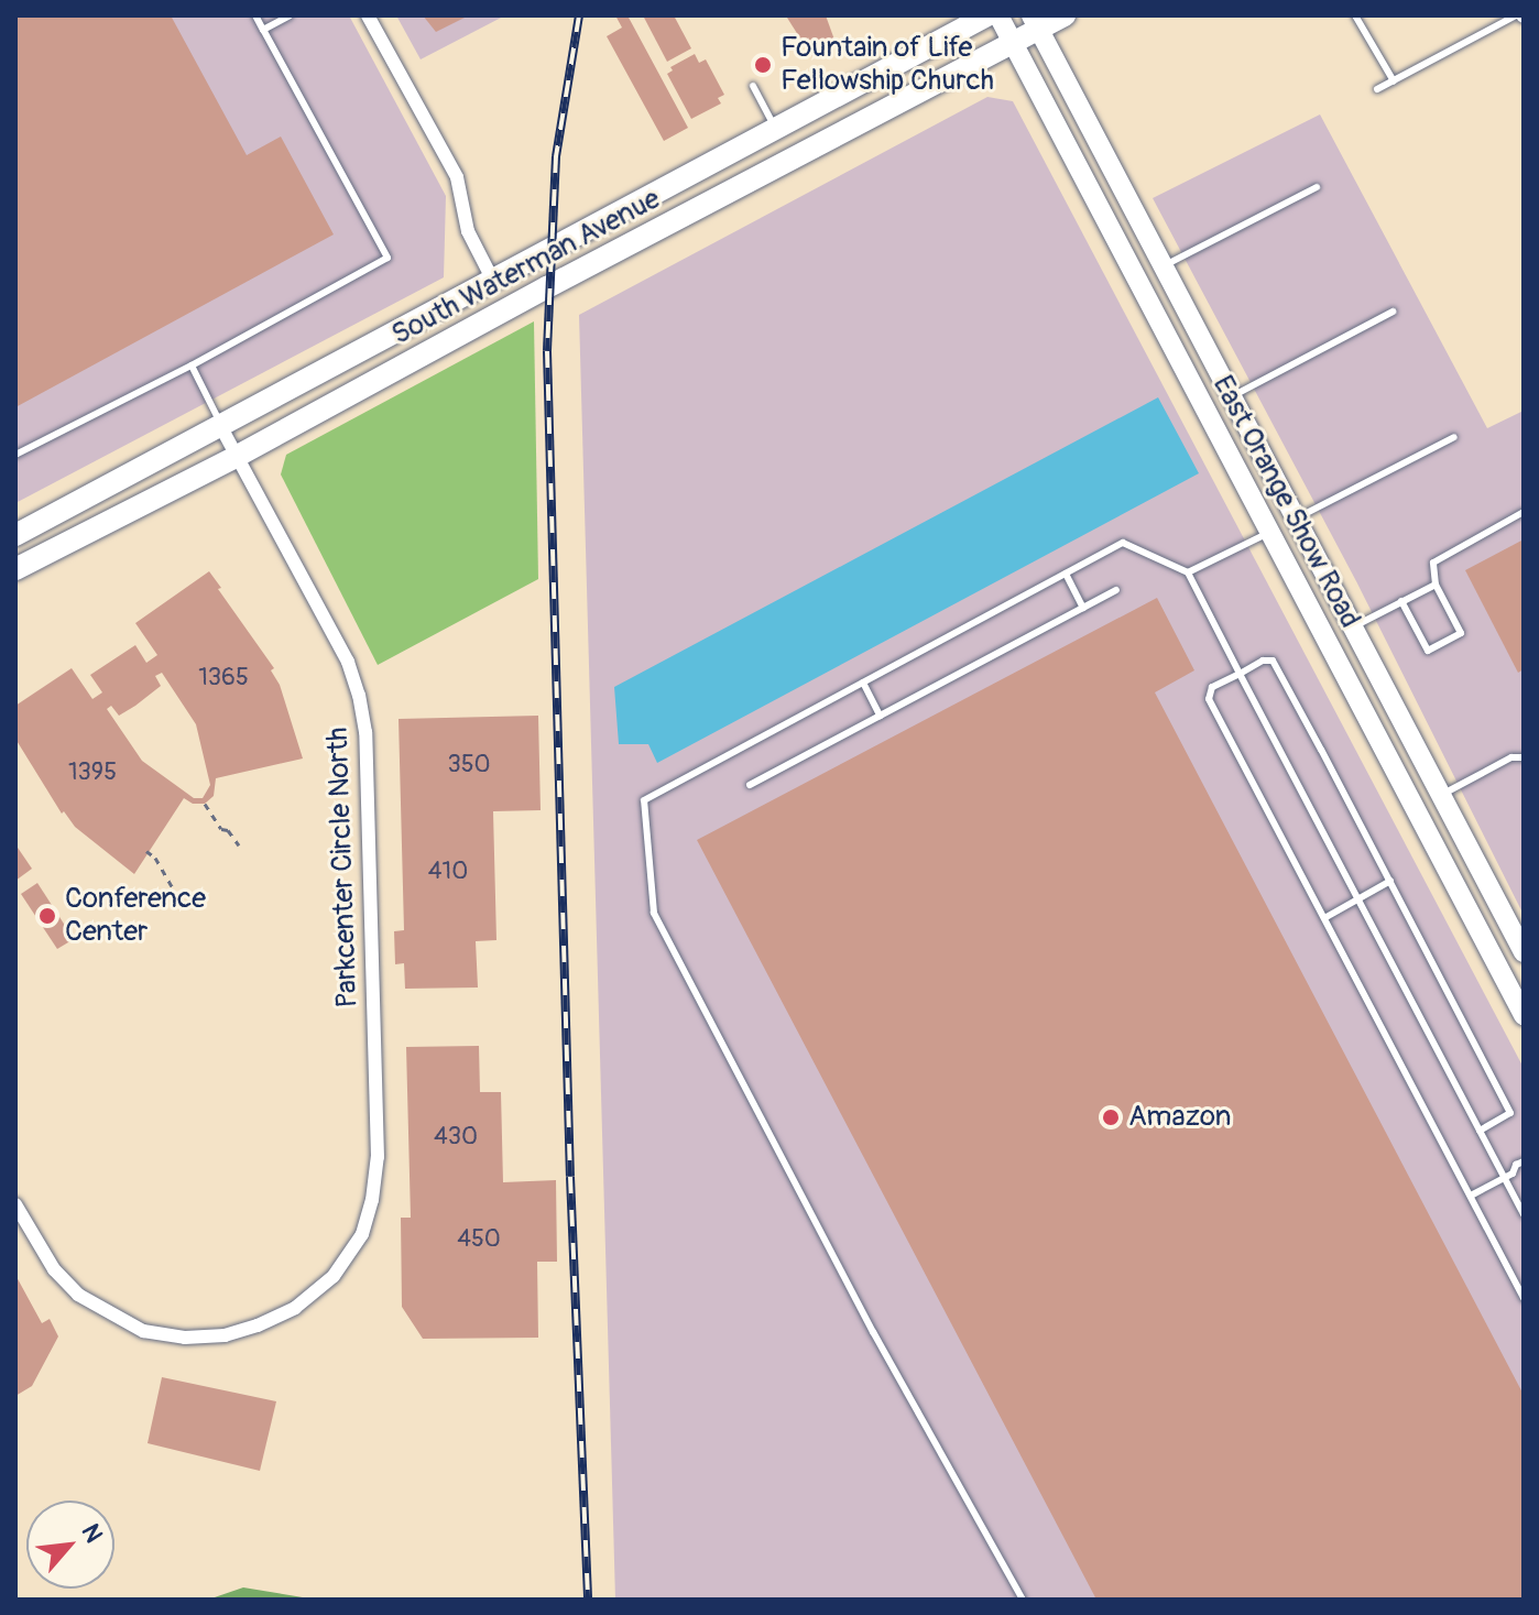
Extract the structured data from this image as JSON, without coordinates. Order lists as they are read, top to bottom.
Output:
{
  "streets": {
    "main road": ["South Waterman Avenue", "East Orange Show Road"],
    "street": ["Parkcenter Circle North"]
  },
  "crossings": [
    ["South Waterman Avenue", "East Orange Show Road"],
    ["South Waterman Avenue", "Parkcenter Circle North"]
  ],
  "places": ["Fountain of Life Fellowship Church", "Conference Center", "Amazon"],
  "house_numbers": [
    "1365",
    "350",
    "1395",
    "410",
    "430",
    "450"
  ],
  "north": "top right"
}
